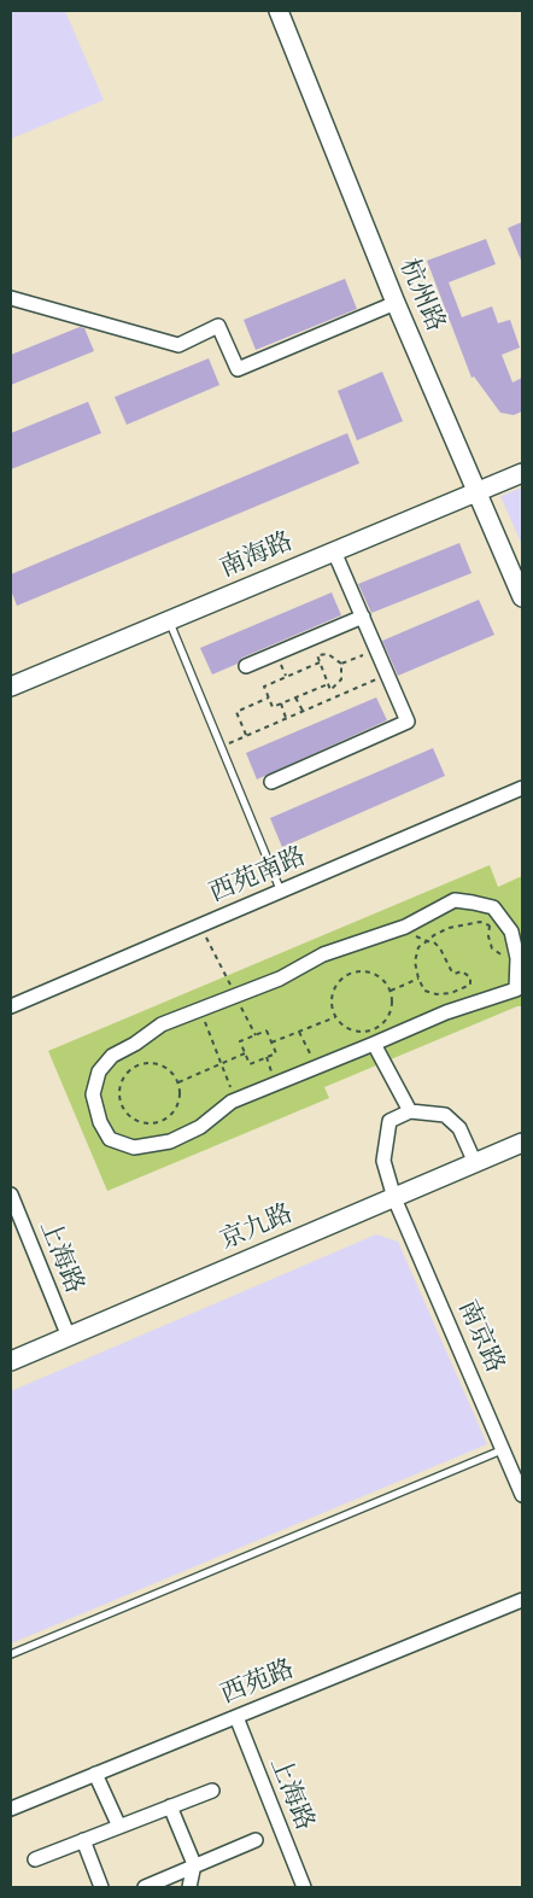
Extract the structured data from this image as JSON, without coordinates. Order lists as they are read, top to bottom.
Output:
{
  "streets": {
    "main road": ["杭州路", "南海路", "京九路"],
    "street": [
      "西苑南路",
      "上海路",
      "南京路",
      "西苑路"
    ]
  },
  "crossings": [
    ["杭州路", "南海路"],
    ["京九路", "上海路"],
    ["京九路", "南京路"],
    ["上海路", "西苑路"]
  ]
}
